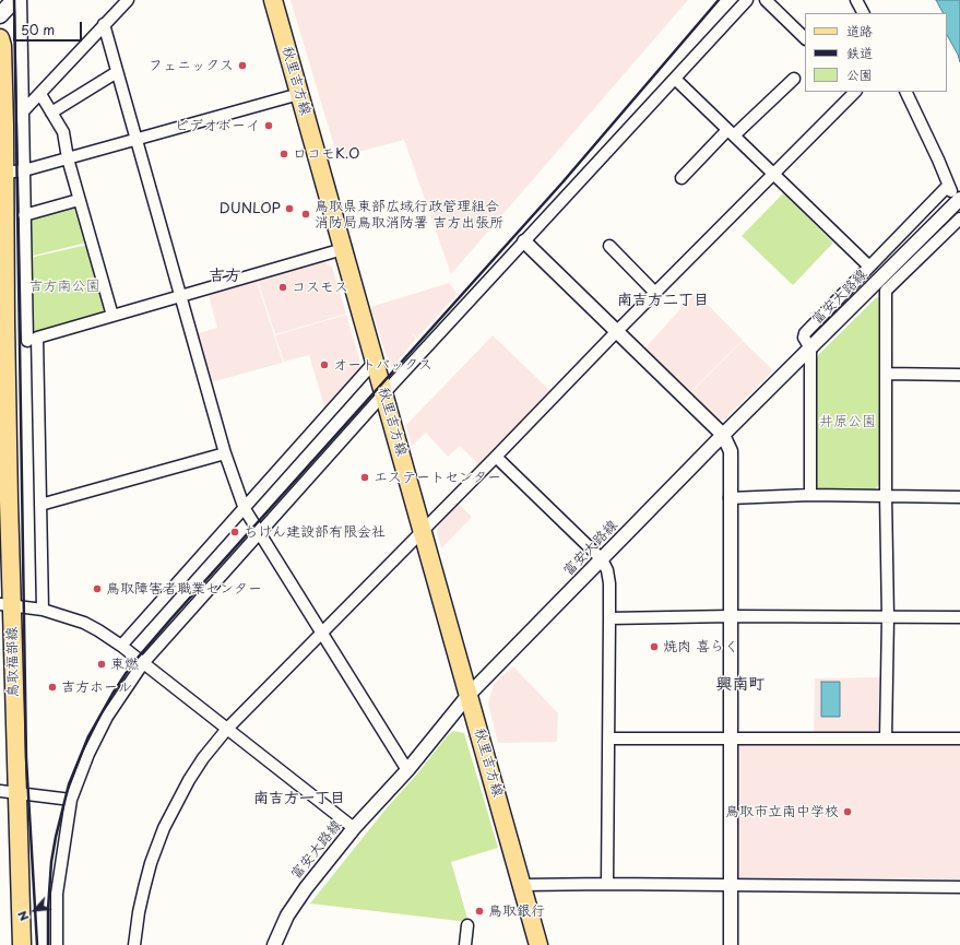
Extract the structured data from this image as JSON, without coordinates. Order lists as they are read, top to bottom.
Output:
{
  "streets": {
    "main road": ["秋里吉方線", "鳥取福部線"],
    "street": ["富安大路線"]
  },
  "crossings": [
    ["秋里吉方線", "富安大路線"]
  ],
  "districts": [
    "吉方",
    "南吉方二丁目",
    "興南町",
    "南吉方一丁目"
  ],
  "parks": ["吉方南公園", "井原公園"],
  "places": [
    "フェニックス",
    "ビデオボーイ",
    "ロコモK.O",
    "DUNLOP",
    "鳥取県東部広域行政管理組合 消防局鳥取消防署 吉方出張所",
    "コスモス",
    "オートバックス",
    "エステートセンター",
    "ちけん建設部有限会社",
    "鳥取障害者職業センター",
    "焼肉 喜らく",
    "東燃",
    "吉方ホール",
    "鳥取市立南中学校",
    "鳥取銀行"
  ],
  "legend": ["道路", "鉄道", "公園"],
  "scale_bar": "50 m",
  "north": "bottom left"
}
